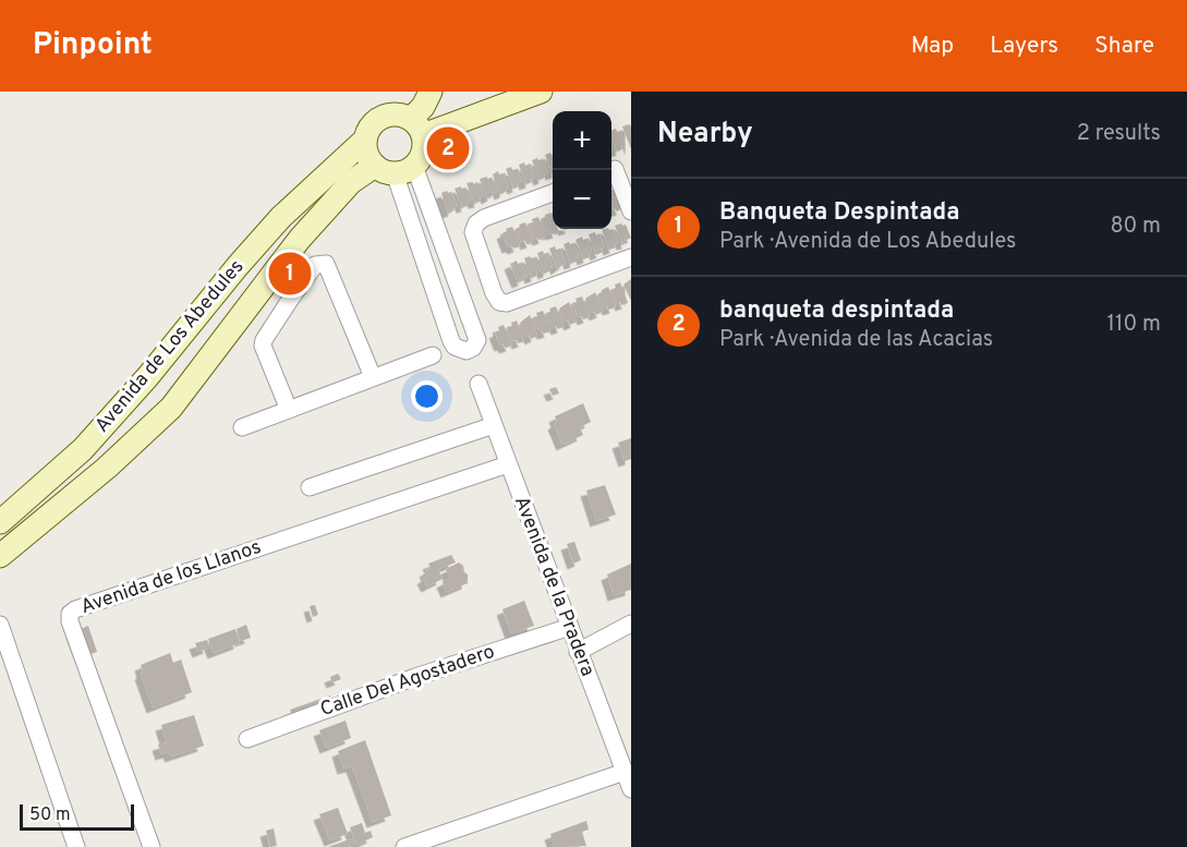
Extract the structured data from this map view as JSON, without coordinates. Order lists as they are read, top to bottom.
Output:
{
  "streets": {
    "street": [
      "Avenida de Los Abedules",
      "Avenida de los Llanos",
      "Avenida de la Pradera",
      "Calle Del Agostadero"
    ]
  },
  "crossings": [
    ["Avenida de los Llanos", "Avenida de la Pradera"],
    ["Avenida de la Pradera", "Calle Del Agostadero"]
  ],
  "scale_bar": "50 m",
  "page": {
    "header": "Pinpoint",
    "nav": ["Map", "Layers", "Share"],
    "heading": ["Nearby", "2 results"],
    "map_buttons": ["+", "−"],
    "pins": ["2", "1"],
    "list": [
      {
        "mark": "1",
        "name": "Banqueta Despintada",
        "note": "Park · Avenida de Los Abedules",
        "value": "80 m"
      },
      {
        "mark": "2",
        "name": "banqueta despintada",
        "note": "Park · Avenida de las Acacias",
        "value": "110 m"
      }
    ],
    "scale": "50 m"
  }
}
